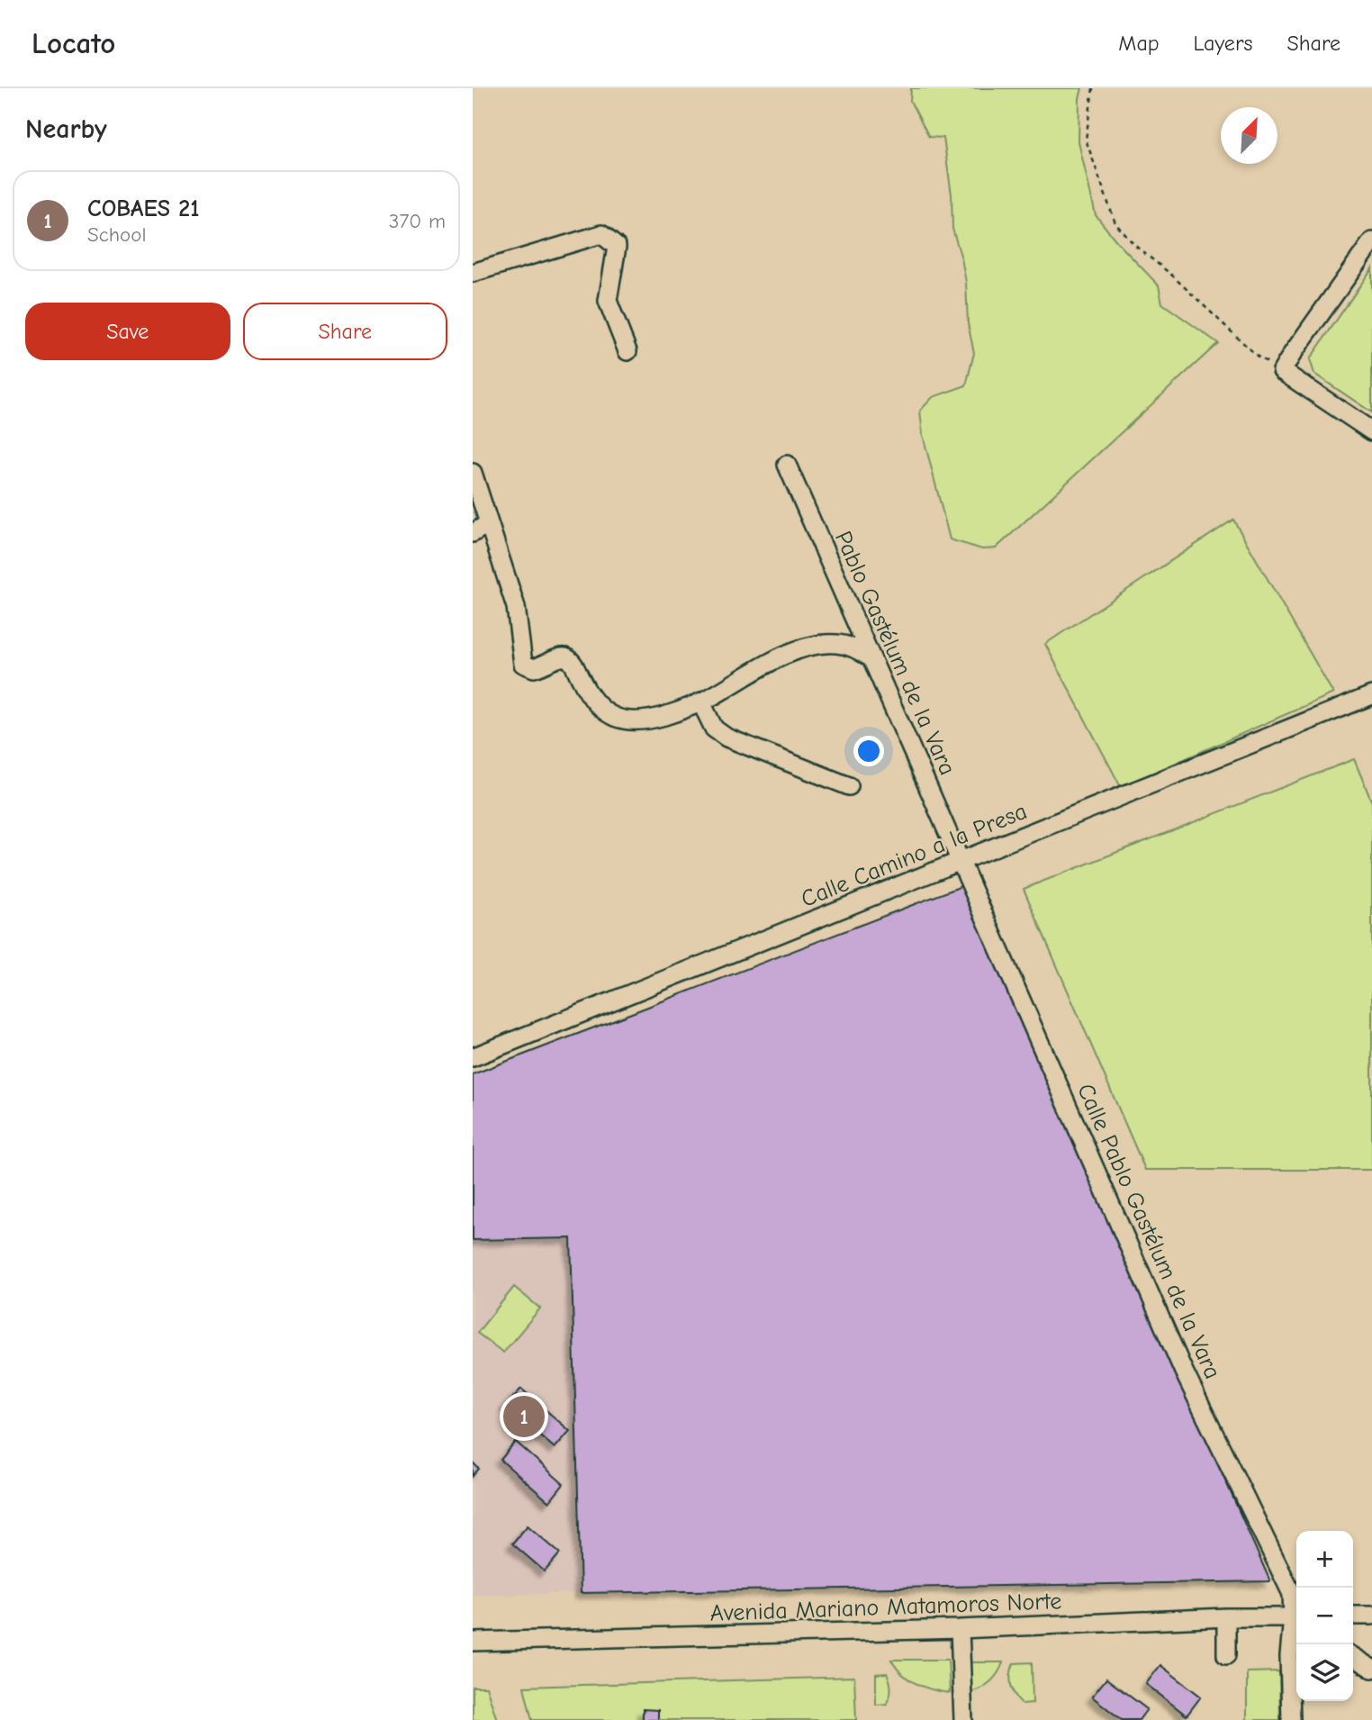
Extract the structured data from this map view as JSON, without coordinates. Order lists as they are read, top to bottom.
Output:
{
  "streets": {
    "street": [
      "Pablo Gastélum de la Vara",
      "Calle Camino a la Presa",
      "Calle Pablo Gastélum de la Vara",
      "Avenida Mariano Matamoros Norte"
    ]
  },
  "crossings": [
    ["Pablo Gastélum de la Vara", "Calle Camino a la Presa"],
    ["Pablo Gastélum de la Vara", "Calle Pablo Gastélum de la Vara"],
    ["Calle Camino a la Presa", "Calle Pablo Gastélum de la Vara"]
  ],
  "north": "top right",
  "page": {
    "header": "Locato",
    "nav": ["Map", "Layers", "Share"],
    "heading": "Nearby",
    "list": [
      {
        "mark": "1",
        "name": "COBAES 21",
        "note": "School",
        "value": "370 m"
      }
    ],
    "buttons": ["Save", "Share"],
    "pins": "1",
    "map_buttons": ["+", "−"]
  }
}
